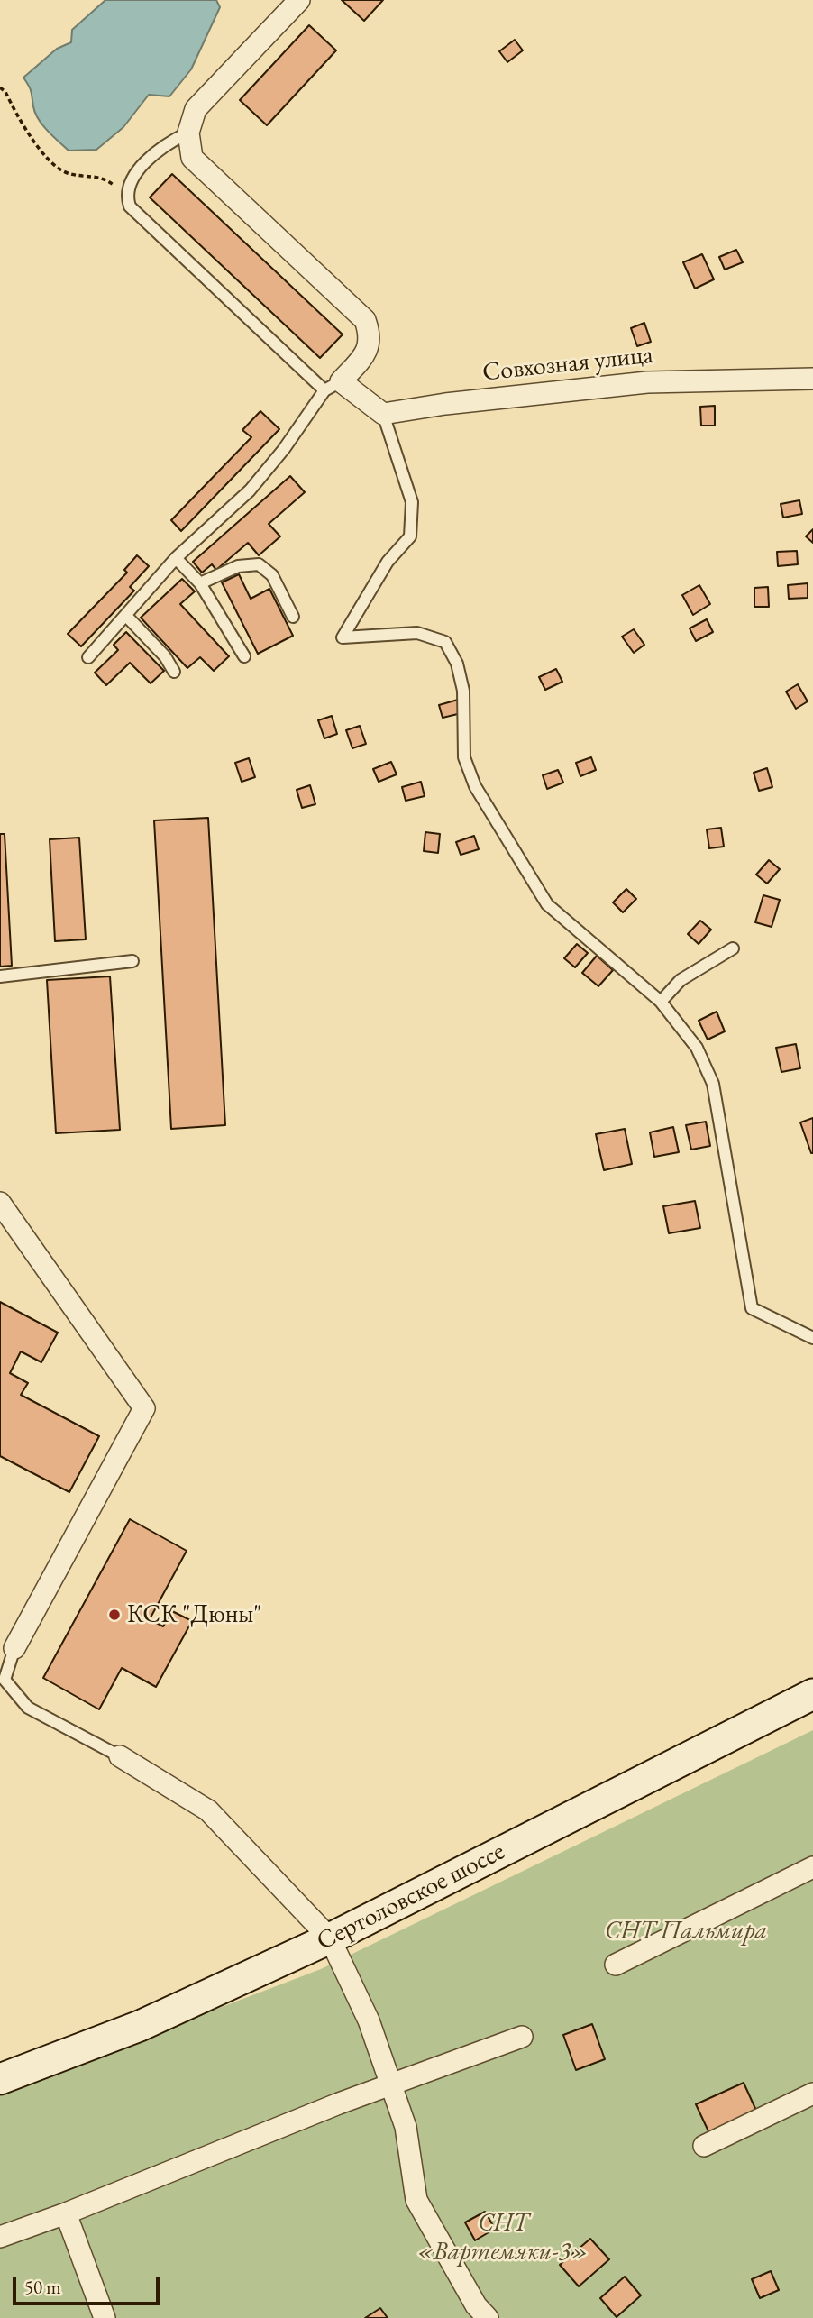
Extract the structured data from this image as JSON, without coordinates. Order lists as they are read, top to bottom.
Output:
{
  "streets": {
    "main road": ["Сертоловское шоссе"],
    "street": ["Совхозная улица"]
  },
  "parks": ["СНТ Пальмира", "СНТ «Вартемяки-3»"],
  "places": ["КСК \"Дюны\""],
  "scale_bar": "50 m"
}
